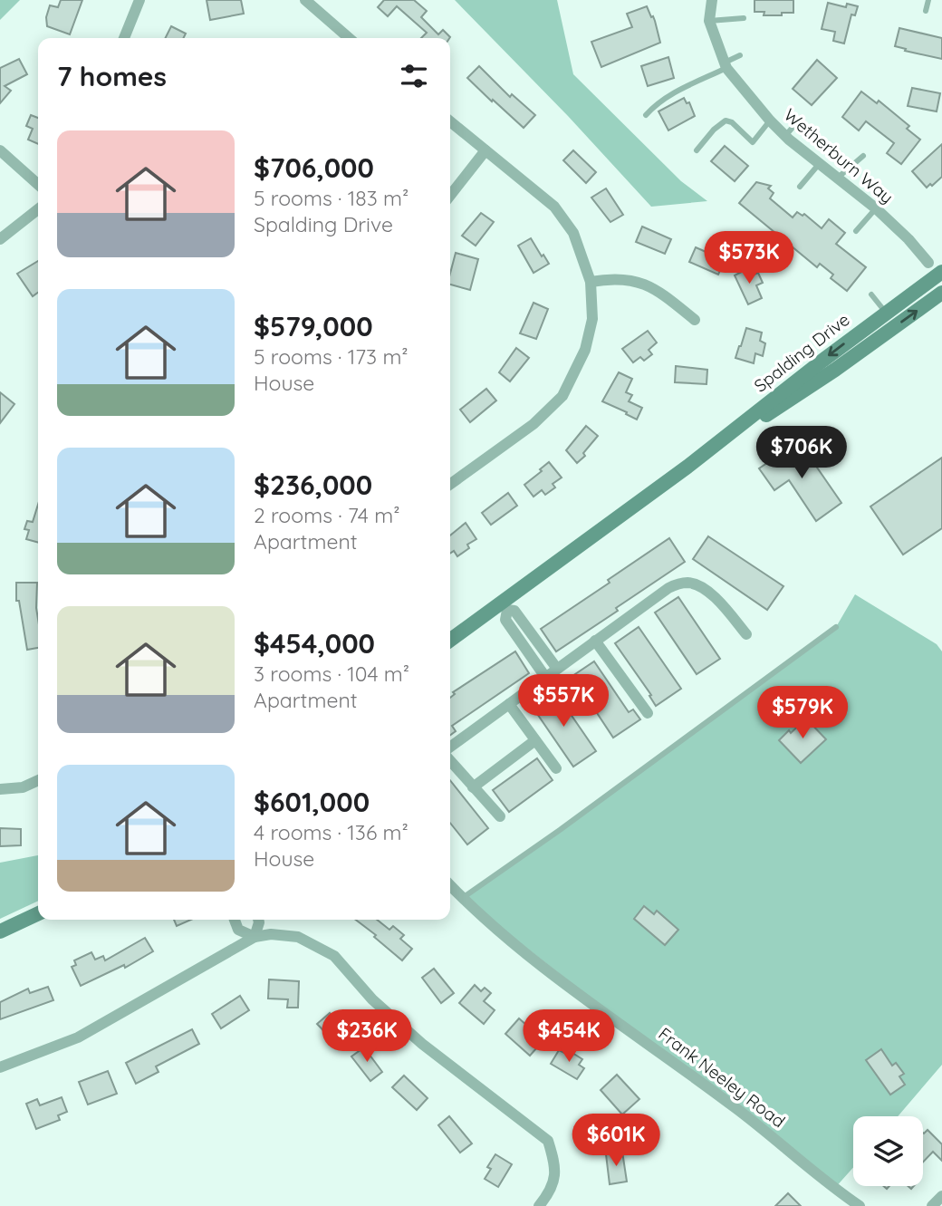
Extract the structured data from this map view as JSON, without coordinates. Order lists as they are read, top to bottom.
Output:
{
  "streets": {
    "main road": ["Spalding Drive"],
    "street": ["Wetherburn Way", "Frank Neeley Road"]
  },
  "page": {
    "heading": "7 homes",
    "list": [
      {
        "name": "$706,000",
        "note": "5 rooms · 183 m² · Spalding Drive"
      },
      {
        "name": "$579,000",
        "note": "5 rooms · 173 m² · House"
      },
      {
        "name": "$236,000",
        "note": "2 rooms · 74 m² · Apartment"
      },
      {
        "name": "$454,000",
        "note": "3 rooms · 104 m² · Apartment"
      },
      {
        "name": "$601,000",
        "note": "4 rooms · 136 m² · House"
      }
    ],
    "price": [
      "$573K",
      "$706K",
      "$557K",
      "$579K",
      "$236K",
      "$454K",
      "$601K"
    ]
  }
}
